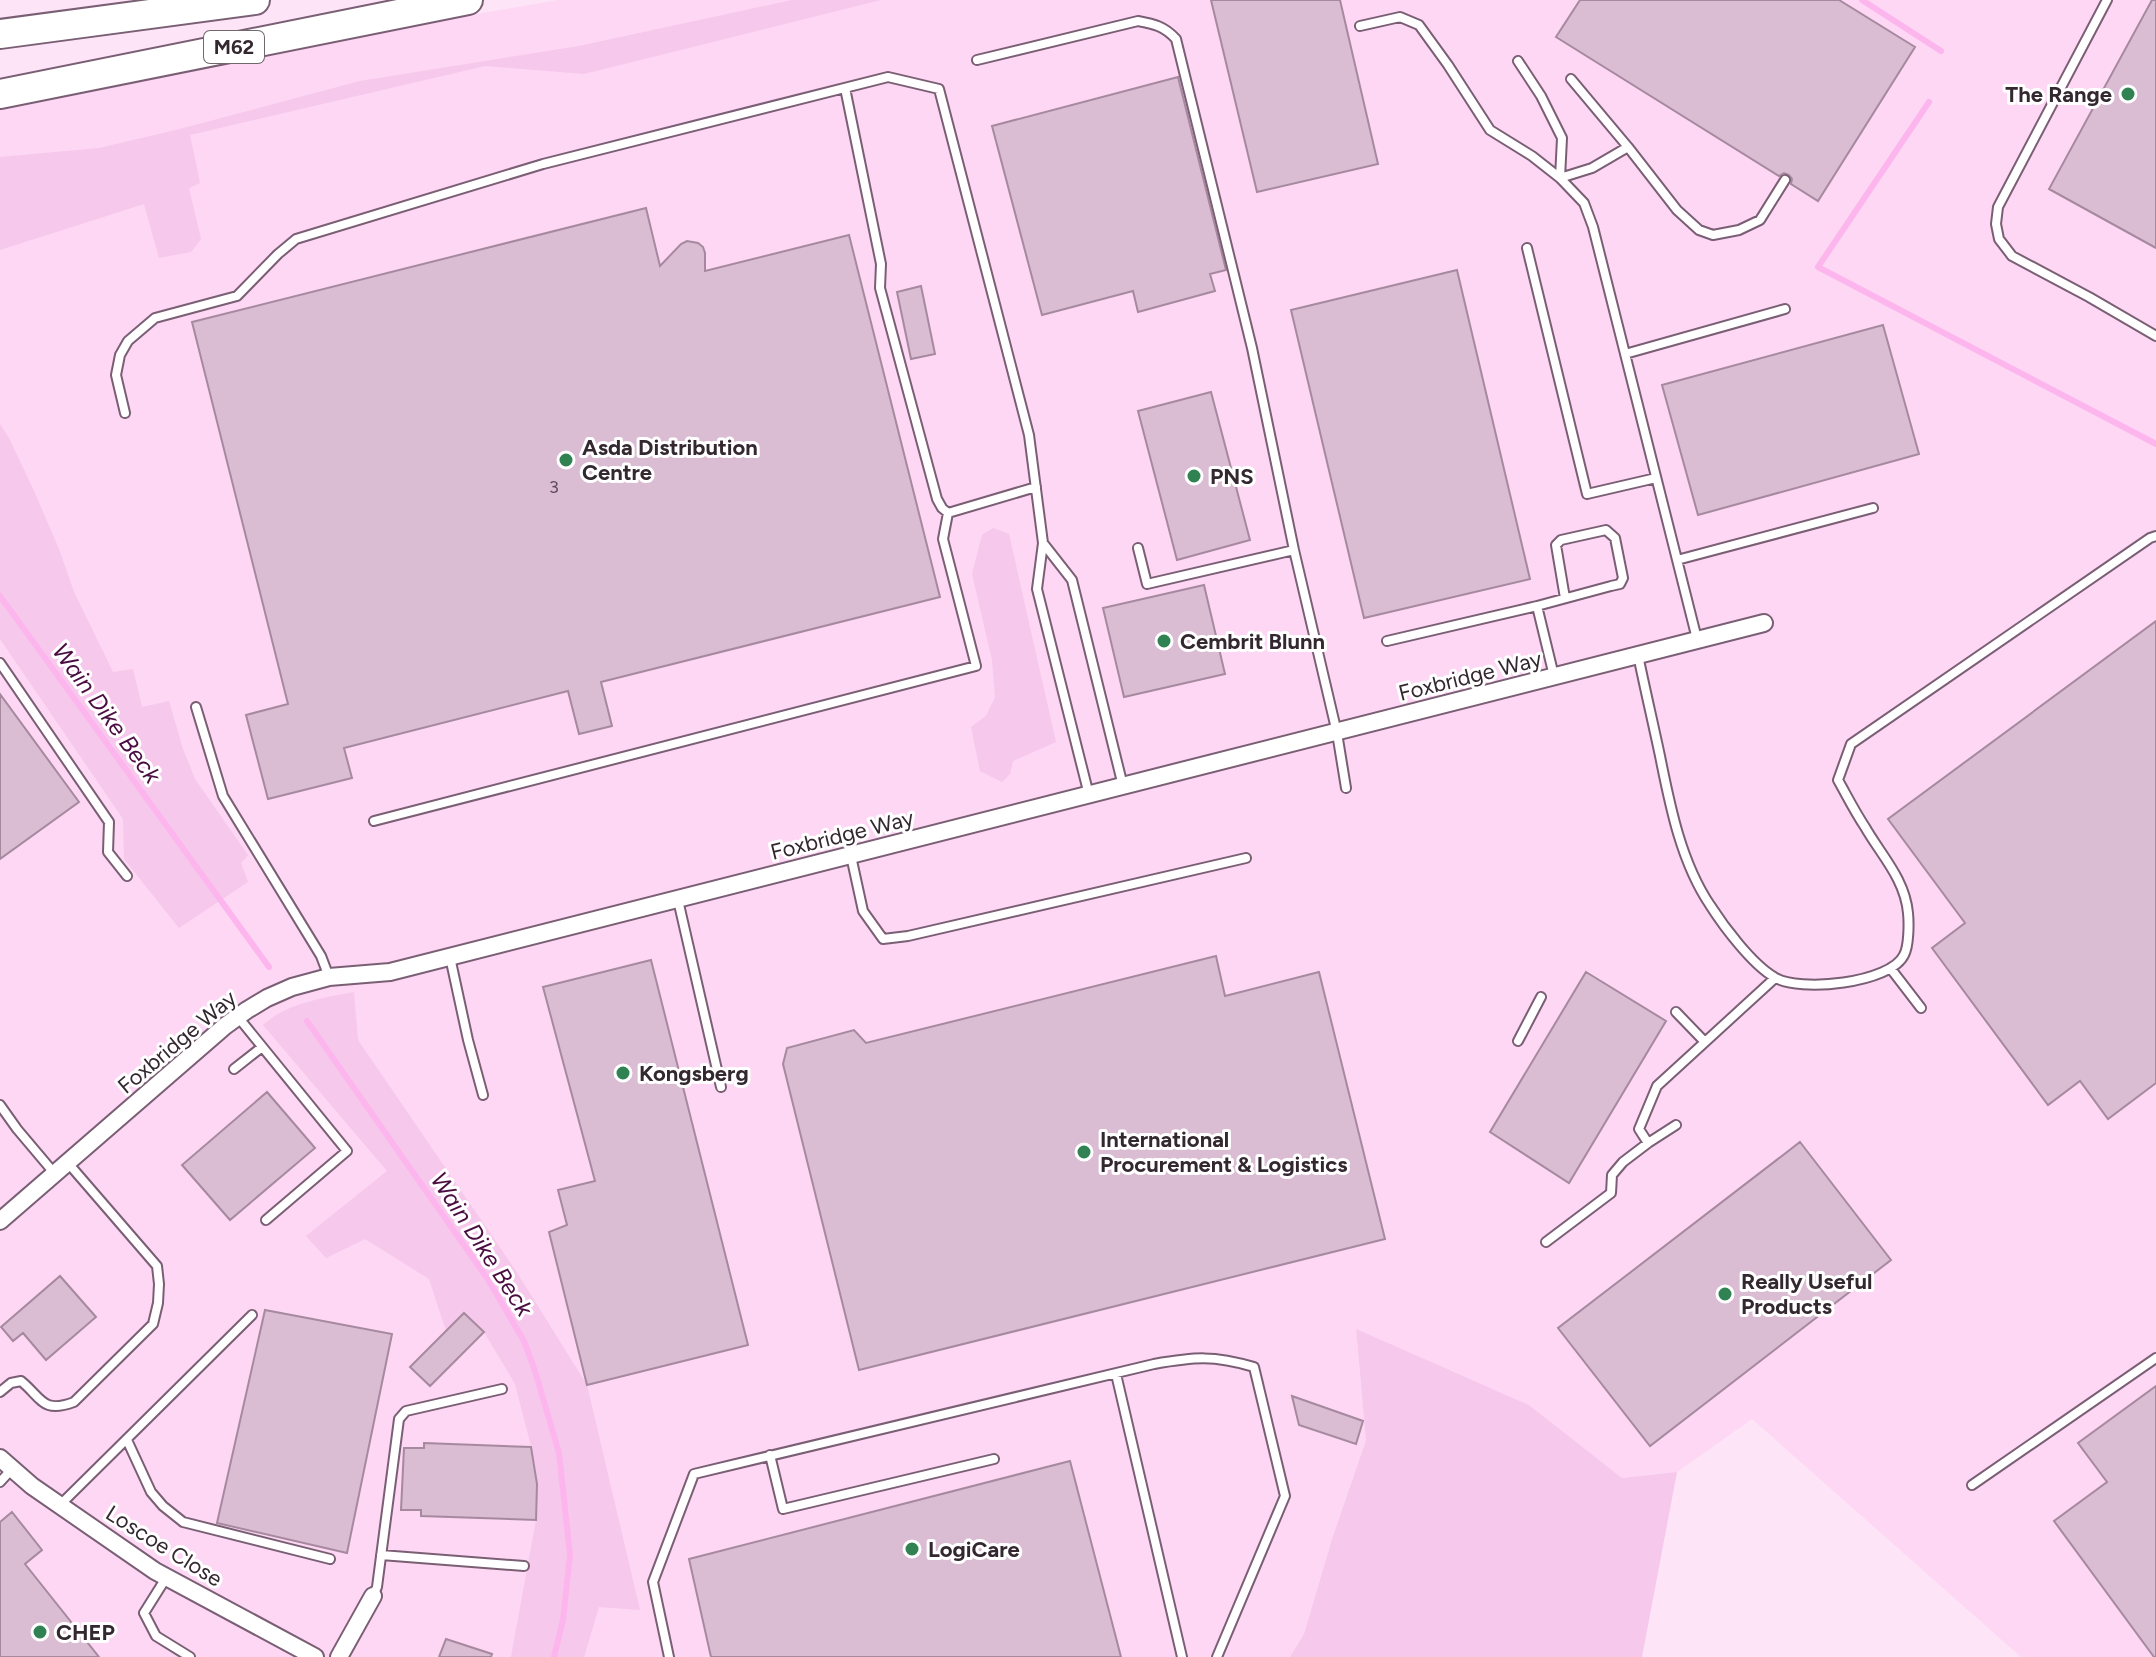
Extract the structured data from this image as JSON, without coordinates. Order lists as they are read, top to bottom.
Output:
{
  "streets": {
    "highway": ["M62"],
    "street": ["Foxbridge Way", "Loscoe Close"]
  },
  "water": ["Wain Dike Beck"],
  "places": [
    "The Range",
    "Asda Distribution Centre",
    "PNS",
    "Cembrit Blunn",
    "Kongsberg",
    "International Procurement & Logistics",
    "Really Useful Products",
    "LogiCare",
    "CHEP"
  ],
  "house_numbers": ["3"]
}
